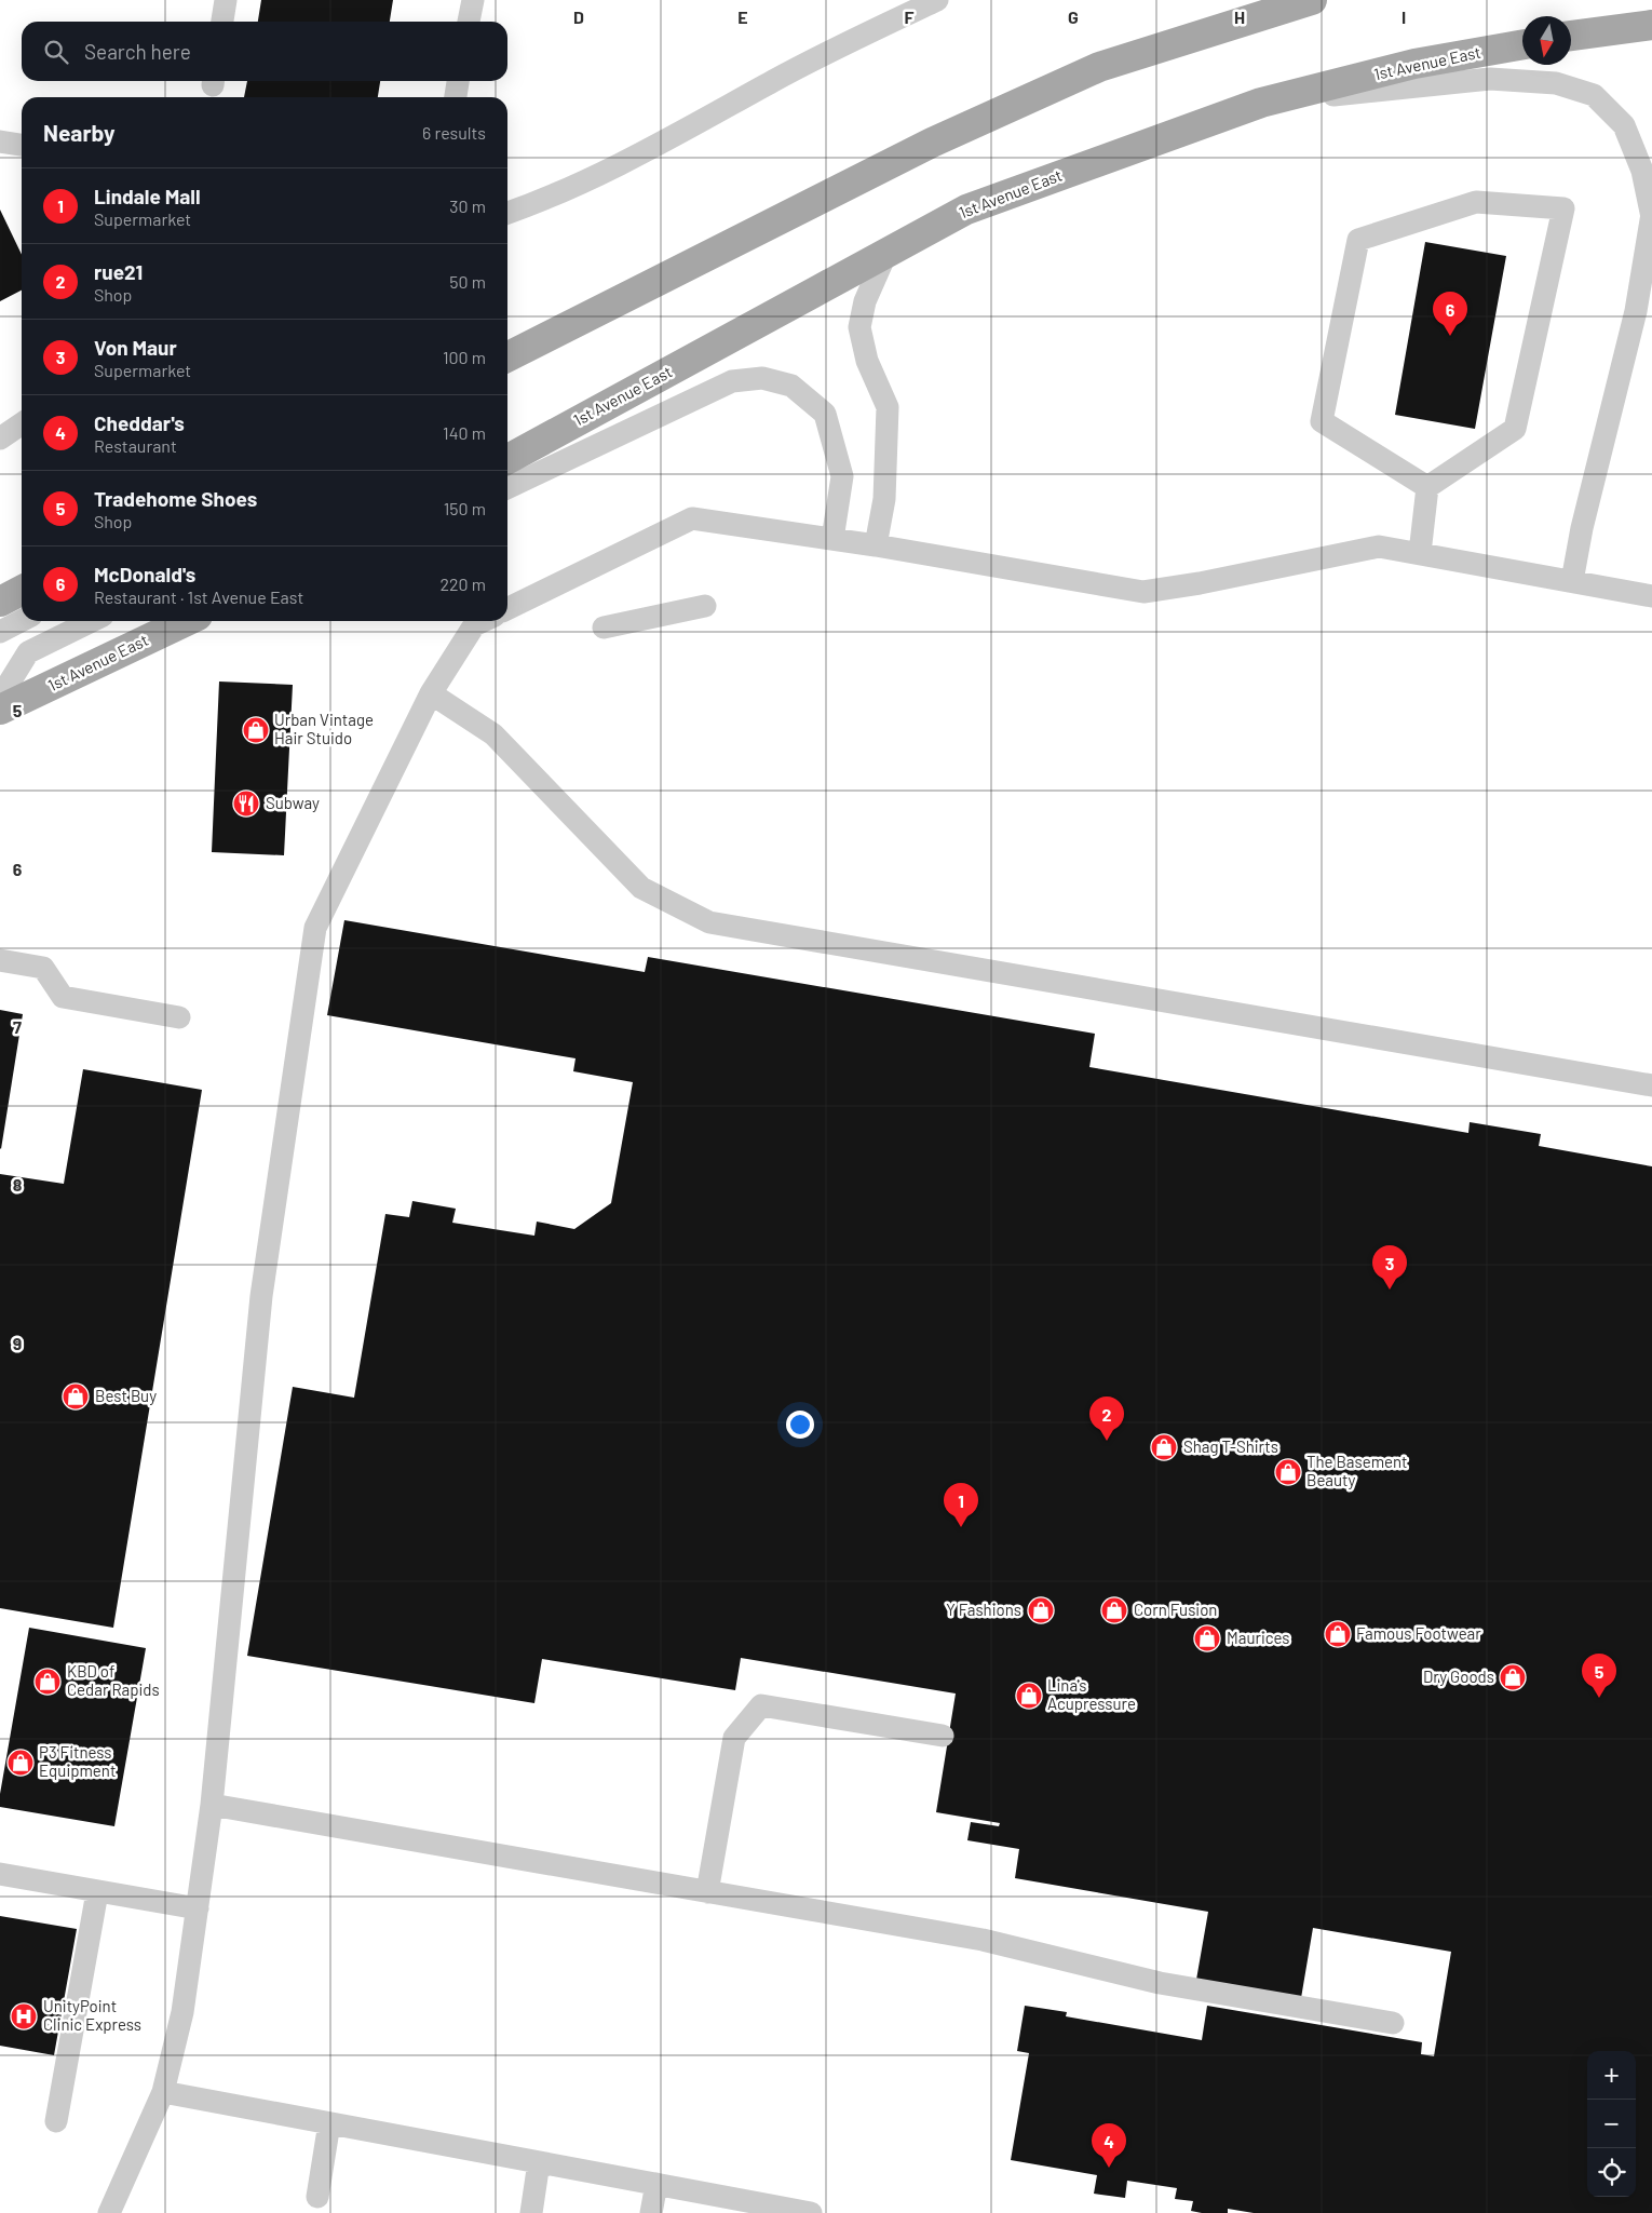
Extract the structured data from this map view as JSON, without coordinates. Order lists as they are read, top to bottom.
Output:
{
  "streets": {
    "main road": ["1st Avenue East"]
  },
  "places": {
    "shop": [
      "Urban Vintage Hair Stuido",
      "Best Buy",
      "Shag T-Shirts",
      "The Basement Beauty",
      "Y Fashions",
      "Corn Fusion",
      "Famous Footwear",
      "Maurices",
      "Dry Goods",
      "KBD of Cedar Rapids",
      "Lina's Acupressure",
      "P3 Fitness Equipment"
    ],
    "restaurant": ["Subway"],
    "hospital": ["UnityPoint Clinic Express"]
  },
  "north": "bottom",
  "page": {
    "search": "Search here",
    "heading": ["Nearby", "6 results"],
    "list": [
      {
        "mark": "1",
        "name": "Lindale Mall",
        "note": "Supermarket",
        "value": "30 m"
      },
      {
        "mark": "2",
        "name": "rue21",
        "note": "Shop",
        "value": "50 m"
      },
      {
        "mark": "3",
        "name": "Von Maur",
        "note": "Supermarket",
        "value": "100 m"
      },
      {
        "mark": "4",
        "name": "Cheddar's",
        "note": "Restaurant",
        "value": "140 m"
      },
      {
        "mark": "5",
        "name": "Tradehome Shoes",
        "note": "Shop",
        "value": "150 m"
      },
      {
        "mark": "6",
        "name": "McDonald's",
        "note": "Restaurant · 1st Avenue East",
        "value": "220 m"
      }
    ],
    "pins": [
      "6",
      "3",
      "2",
      "1",
      "5",
      "4"
    ],
    "map_buttons": ["+", "−"]
  },
  "grid": {
    "columns": [
      "D",
      "E",
      "F",
      "G",
      "H",
      "I"
    ],
    "rows": [
      "5",
      "6",
      "7",
      "8",
      "9"
    ]
  }
}
